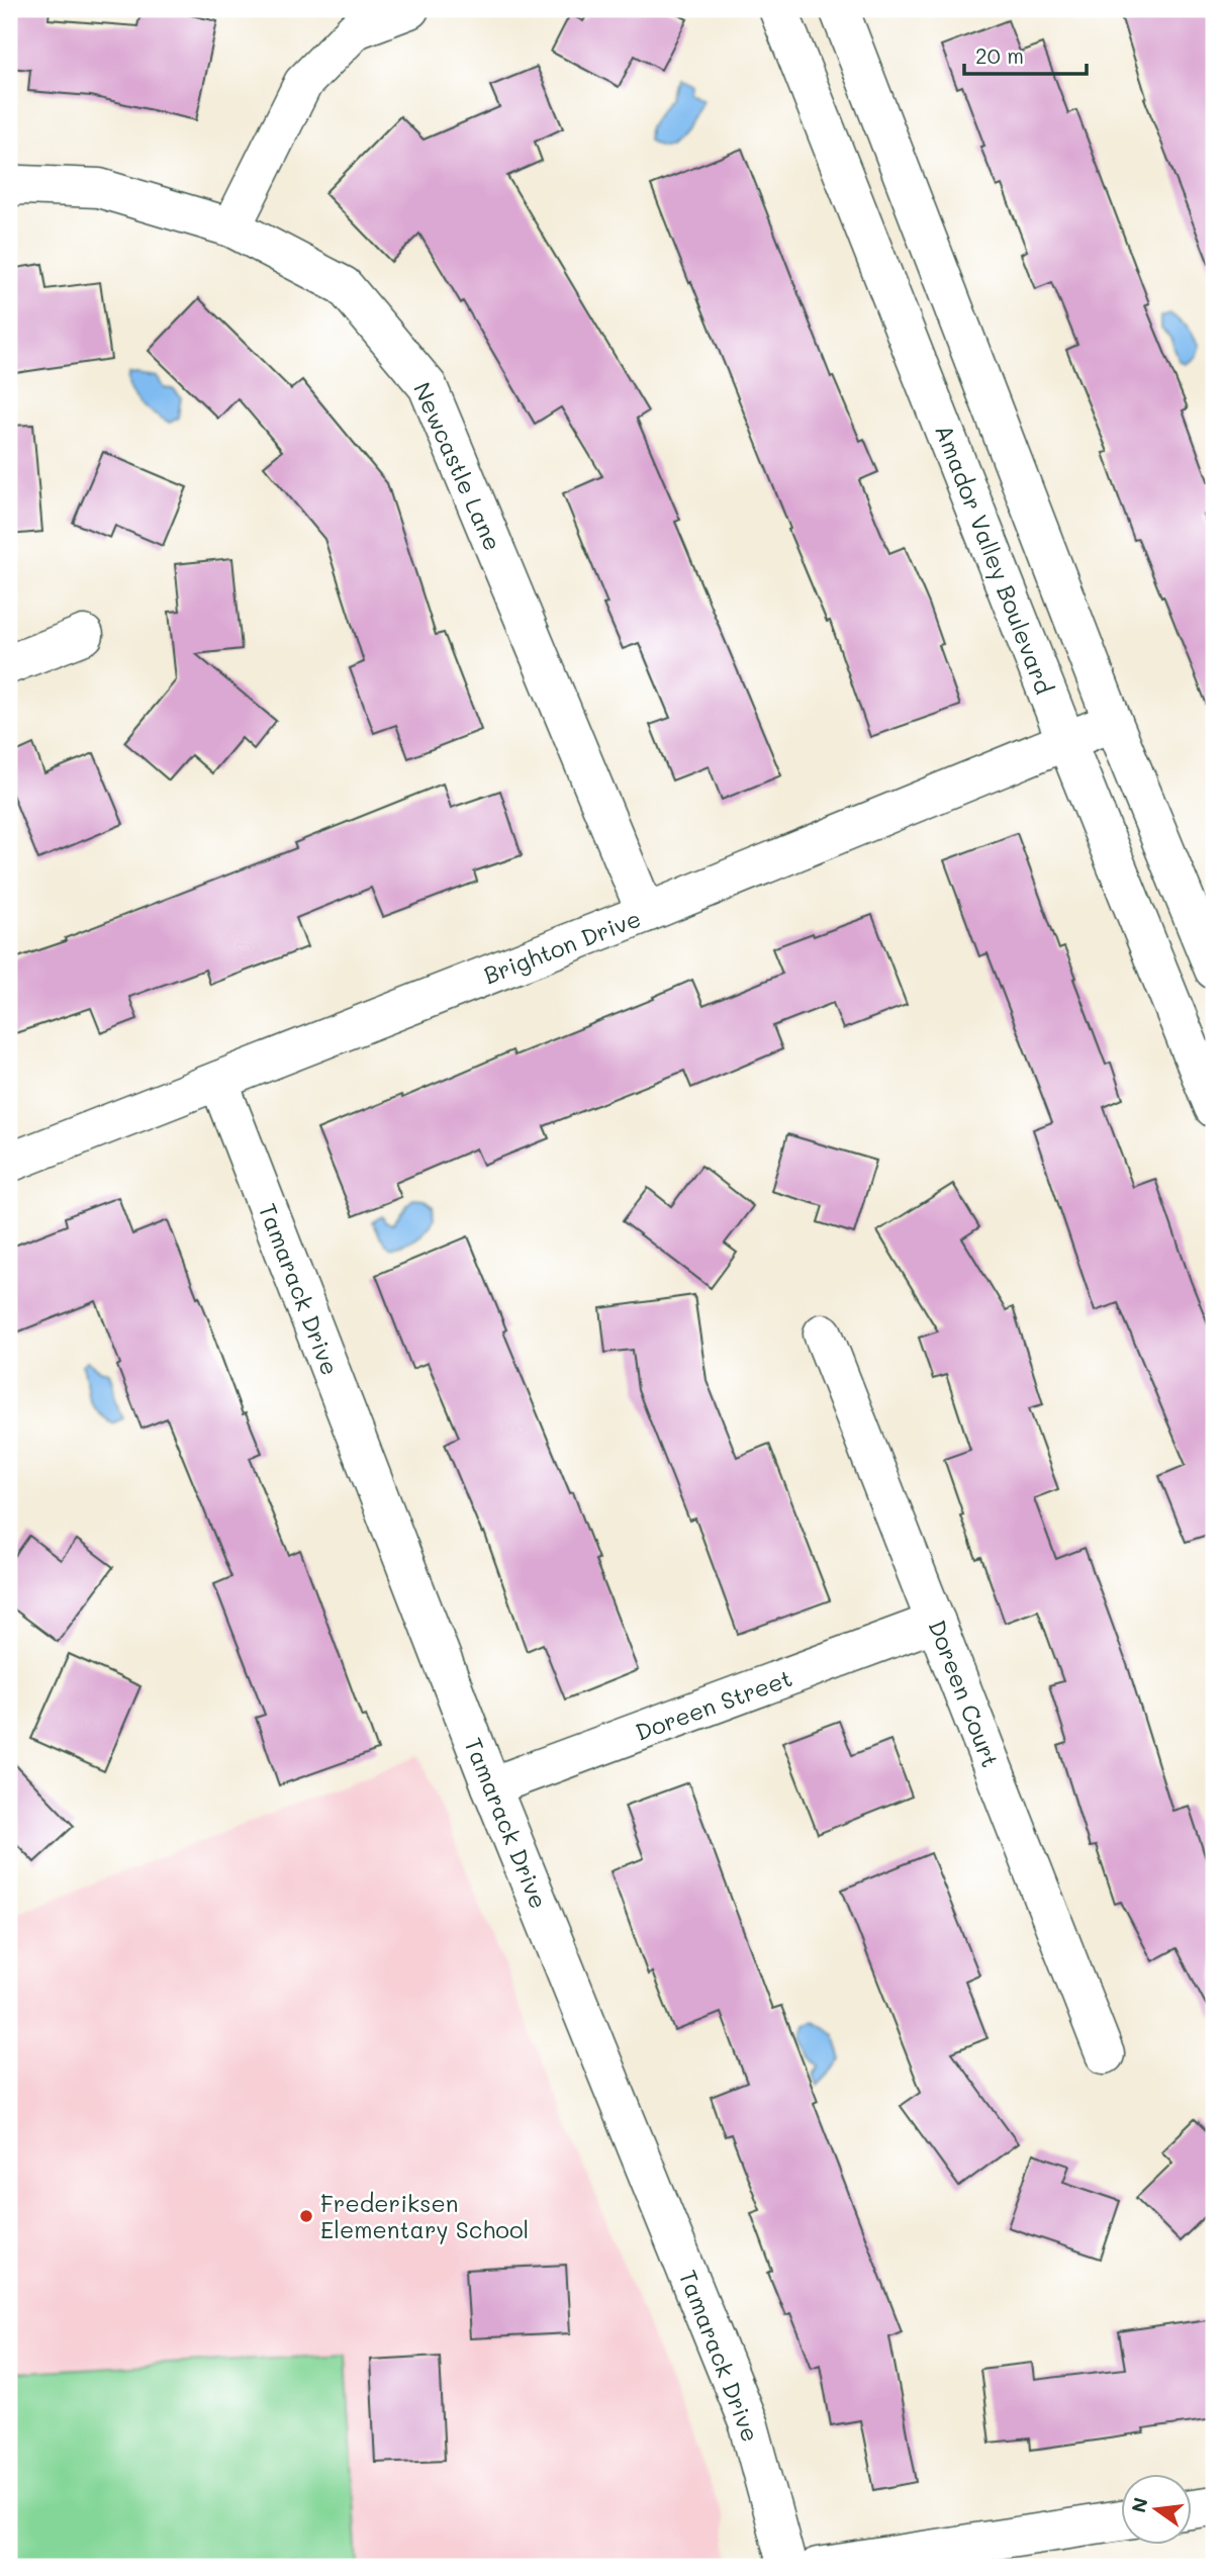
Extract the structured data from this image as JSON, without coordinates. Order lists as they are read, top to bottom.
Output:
{
  "streets": {
    "street": [
      "Newcastle Lane",
      "Amador Valley Boulevard",
      "Brighton Drive",
      "Tamarack Drive",
      "Doreen Court",
      "Doreen Street"
    ]
  },
  "crossings": [
    ["Newcastle Lane", "Brighton Drive"],
    ["Amador Valley Boulevard", "Brighton Drive"],
    ["Brighton Drive", "Tamarack Drive"],
    ["Tamarack Drive", "Doreen Street"],
    ["Doreen Court", "Doreen Street"]
  ],
  "places": ["Frederiksen Elementary School"],
  "scale_bar": "20 m",
  "north": "left"
}
